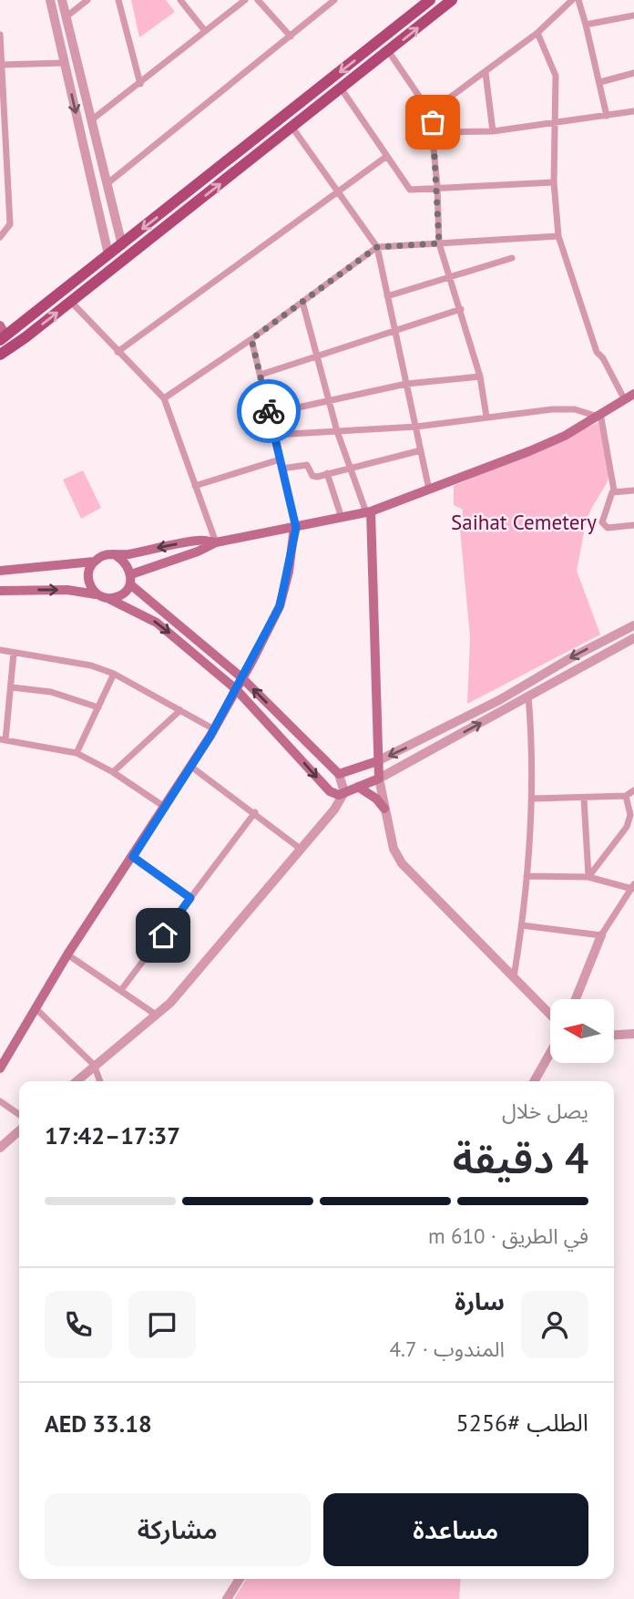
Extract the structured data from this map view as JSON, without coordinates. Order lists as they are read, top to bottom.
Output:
{
  "parks": ["Saihat Cemetery"],
  "north": "left",
  "page": {
    "heading": ["4 دقيقة", "يصل خلال", "17:37–17:42"],
    "panel": [
      "سارة",
      "المندوب · 4.7",
      "الطلب #5256",
      "AED 33.18"
    ],
    "bar": "في الطريق · 610 m",
    "buttons": ["مساعدة", "مشاركة"]
  }
}
